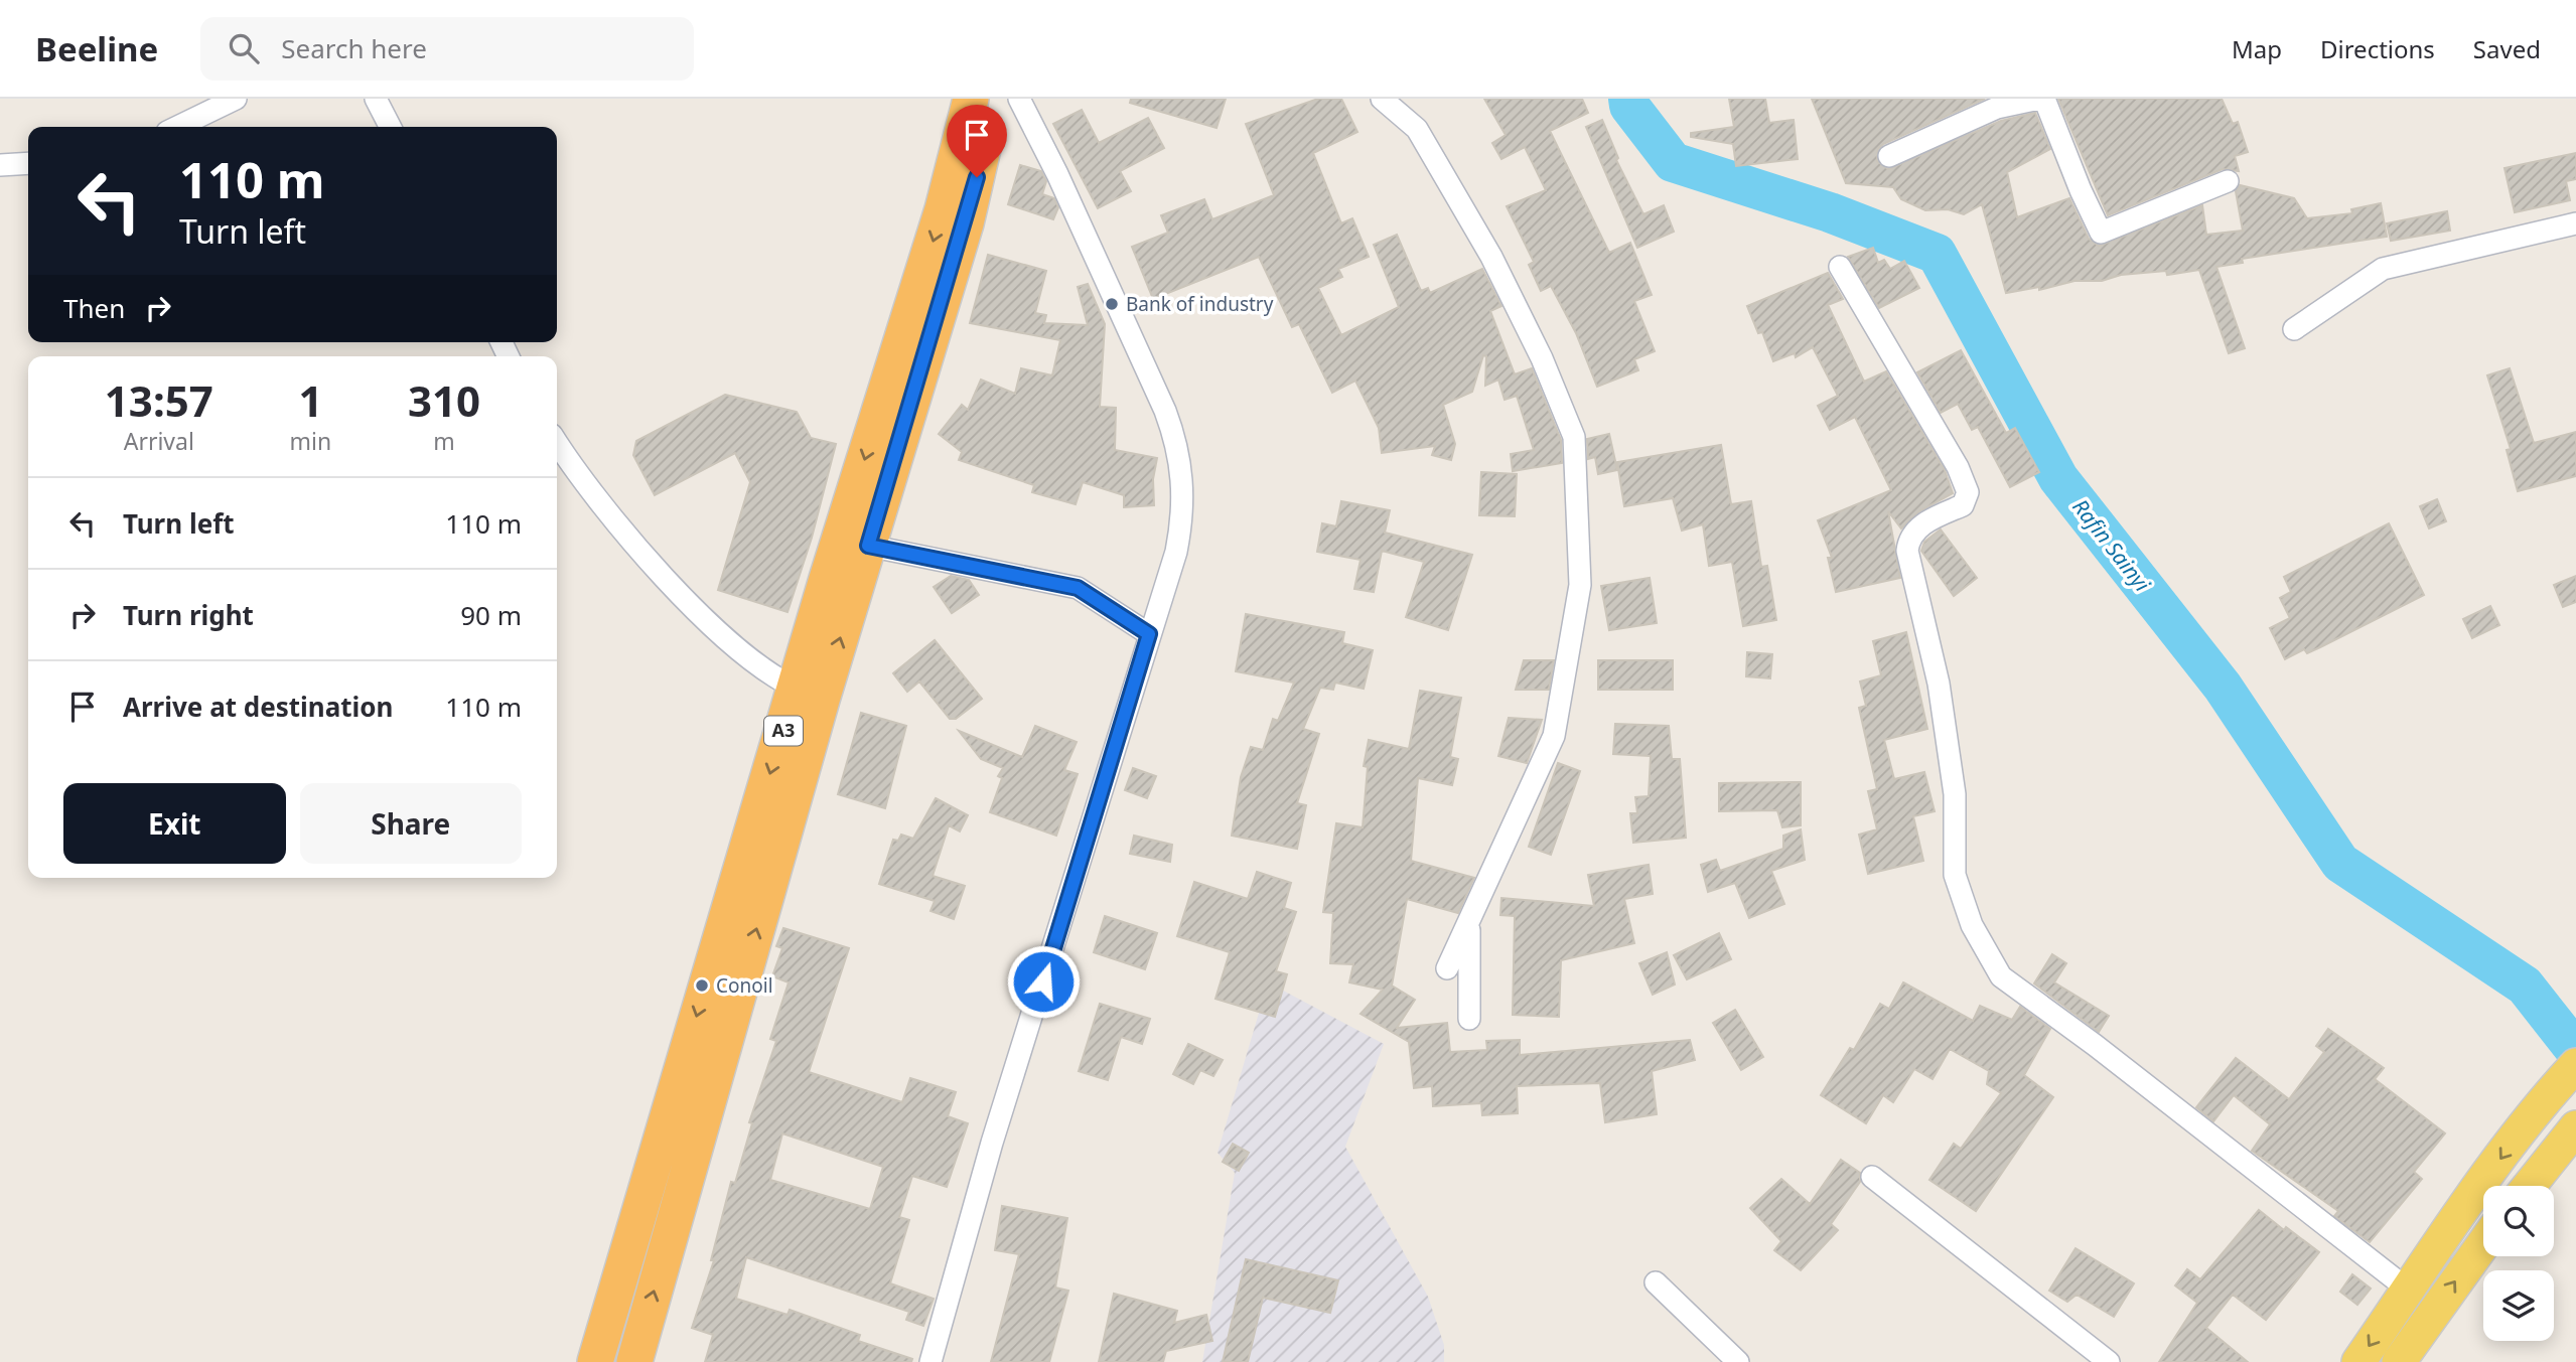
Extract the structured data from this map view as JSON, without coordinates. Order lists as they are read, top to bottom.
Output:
{
  "streets": {
    "highway": ["A3"]
  },
  "water": ["Rafin Sainyi"],
  "places": ["Bank of industry", "Conoil"],
  "page": {
    "header": "Beeline",
    "search": "Search here",
    "nav": ["Map", "Directions", "Saved"],
    "turn": ["110 m", "Turn left"],
    "then": "Then",
    "eta": [
      "13:57",
      "Arrival",
      "1",
      "min",
      "310",
      "m"
    ],
    "list": [
      {
        "name": "Turn left",
        "value": "110 m"
      },
      {
        "name": "Turn right",
        "value": "90 m"
      },
      {
        "name": "Arrive at destination",
        "value": "110 m"
      }
    ],
    "buttons": ["Exit", "Share"]
  }
}
